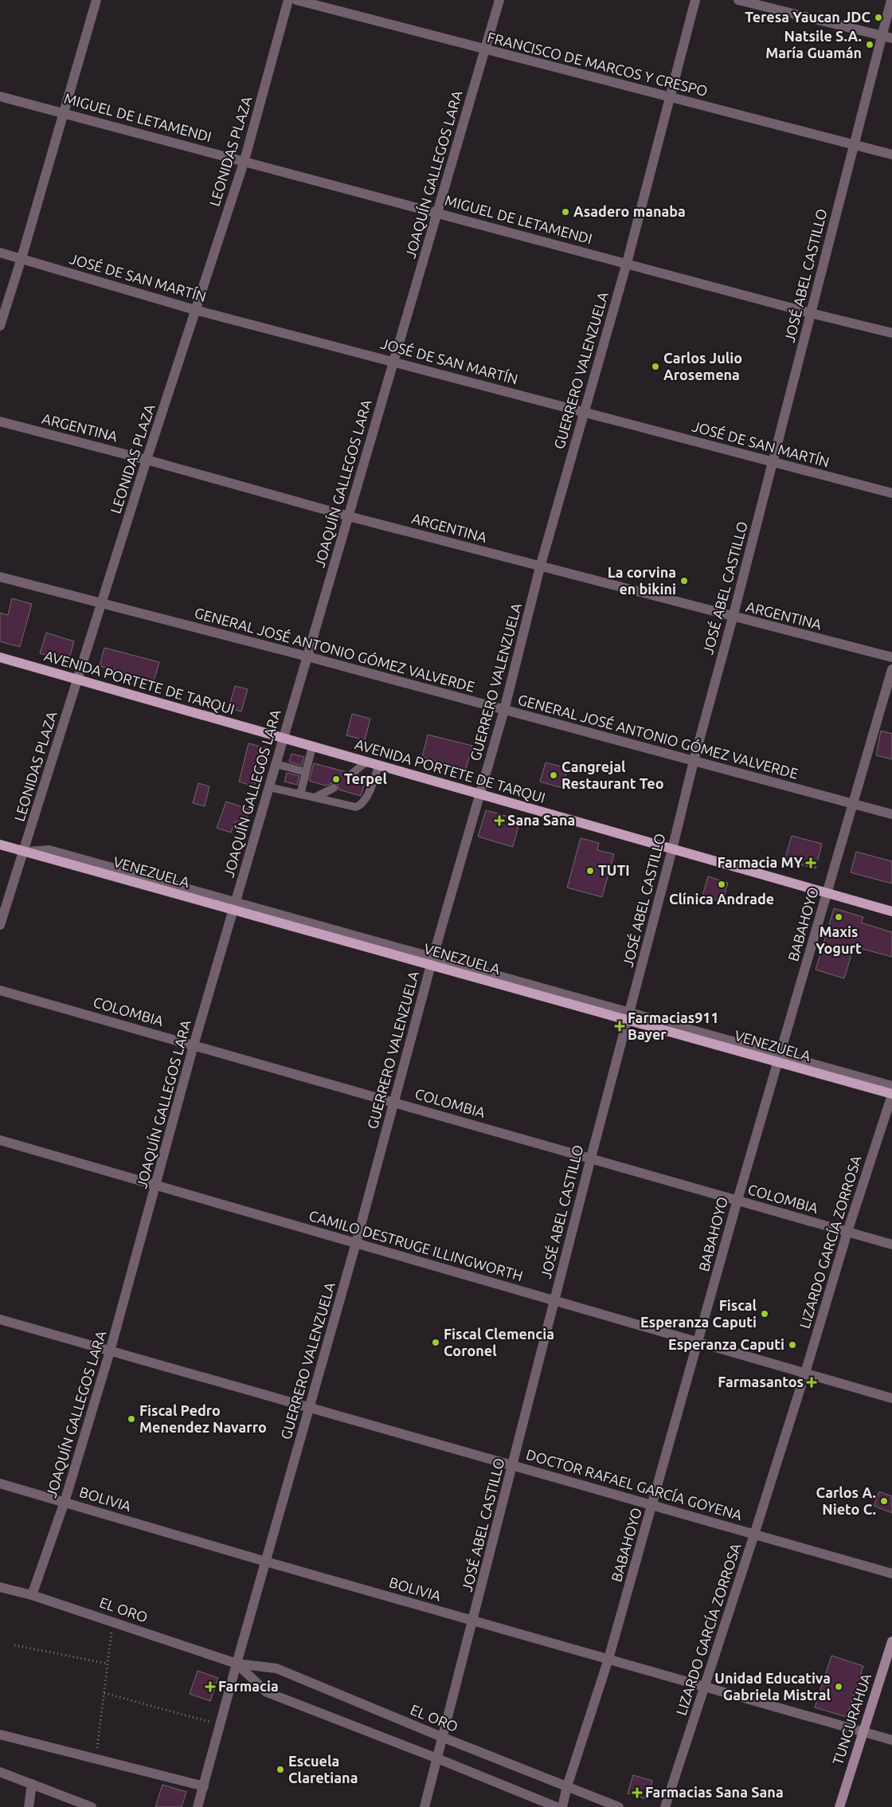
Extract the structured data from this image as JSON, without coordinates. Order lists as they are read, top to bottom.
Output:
{
  "streets": {
    "main road": ["AVENIDA PORTETE DE TARQUI", "VENEZUELA", "TUNGURAHUA"],
    "street": [
      "FRANCISCO DE MARCOS Y CRESPO",
      "MIGUEL DE LETAMENDI",
      "LEONIDAS PLAZA",
      "JOAQUÍN GALLEGOS LARA",
      "JOSÉ ABEL CASTILLO",
      "JOSÉ DE SAN MARTÍN",
      "GUERRERO VALENZUELA",
      "ARGENTINA",
      "GENERAL JOSÉ ANTONIO GÓMEZ VALVERDE",
      "BABAHOYO",
      "COLOMBIA",
      "LIZARDO GARCÍA ZORROSA",
      "CAMILO DESTRUGE ILLINGWORTH",
      "DOCTOR RAFAEL GARCÍA GOYENA",
      "BOLIVIA",
      "EL ORO"
    ]
  },
  "crossings": [
    ["FRANCISCO DE MARCOS Y CRESPO", "JOAQUÍN GALLEGOS LARA"],
    ["FRANCISCO DE MARCOS Y CRESPO", "JOSÉ ABEL CASTILLO"],
    ["FRANCISCO DE MARCOS Y CRESPO", "GUERRERO VALENZUELA"],
    ["MIGUEL DE LETAMENDI", "LEONIDAS PLAZA"],
    ["MIGUEL DE LETAMENDI", "JOAQUÍN GALLEGOS LARA"],
    ["MIGUEL DE LETAMENDI", "JOSÉ ABEL CASTILLO"],
    ["MIGUEL DE LETAMENDI", "GUERRERO VALENZUELA"],
    ["LEONIDAS PLAZA", "JOSÉ DE SAN MARTÍN"],
    ["LEONIDAS PLAZA", "ARGENTINA"],
    ["LEONIDAS PLAZA", "GENERAL JOSÉ ANTONIO GÓMEZ VALVERDE"],
    ["LEONIDAS PLAZA", "AVENIDA PORTETE DE TARQUI"],
    ["LEONIDAS PLAZA", "VENEZUELA"],
    ["JOAQUÍN GALLEGOS LARA", "JOSÉ DE SAN MARTÍN"],
    ["JOAQUÍN GALLEGOS LARA", "ARGENTINA"],
    ["JOAQUÍN GALLEGOS LARA", "GENERAL JOSÉ ANTONIO GÓMEZ VALVERDE"],
    ["JOAQUÍN GALLEGOS LARA", "AVENIDA PORTETE DE TARQUI"],
    ["JOAQUÍN GALLEGOS LARA", "VENEZUELA"],
    ["JOAQUÍN GALLEGOS LARA", "COLOMBIA"],
    ["JOAQUÍN GALLEGOS LARA", "CAMILO DESTRUGE ILLINGWORTH"],
    ["JOAQUÍN GALLEGOS LARA", "DOCTOR RAFAEL GARCÍA GOYENA"],
    ["JOAQUÍN GALLEGOS LARA", "BOLIVIA"],
    ["JOAQUÍN GALLEGOS LARA", "EL ORO"],
    ["JOSÉ ABEL CASTILLO", "JOSÉ DE SAN MARTÍN"],
    ["JOSÉ ABEL CASTILLO", "ARGENTINA"],
    ["JOSÉ ABEL CASTILLO", "GENERAL JOSÉ ANTONIO GÓMEZ VALVERDE"],
    ["JOSÉ ABEL CASTILLO", "AVENIDA PORTETE DE TARQUI"],
    ["JOSÉ ABEL CASTILLO", "VENEZUELA"],
    ["JOSÉ ABEL CASTILLO", "COLOMBIA"],
    ["JOSÉ ABEL CASTILLO", "CAMILO DESTRUGE ILLINGWORTH"],
    ["JOSÉ ABEL CASTILLO", "DOCTOR RAFAEL GARCÍA GOYENA"],
    ["JOSÉ ABEL CASTILLO", "BOLIVIA"],
    ["JOSÉ ABEL CASTILLO", "EL ORO"],
    ["JOSÉ DE SAN MARTÍN", "GUERRERO VALENZUELA"],
    ["GUERRERO VALENZUELA", "ARGENTINA"],
    ["GUERRERO VALENZUELA", "GENERAL JOSÉ ANTONIO GÓMEZ VALVERDE"],
    ["GUERRERO VALENZUELA", "AVENIDA PORTETE DE TARQUI"],
    ["GUERRERO VALENZUELA", "VENEZUELA"],
    ["GUERRERO VALENZUELA", "COLOMBIA"],
    ["GUERRERO VALENZUELA", "CAMILO DESTRUGE ILLINGWORTH"],
    ["GUERRERO VALENZUELA", "DOCTOR RAFAEL GARCÍA GOYENA"],
    ["GUERRERO VALENZUELA", "BOLIVIA"],
    ["GUERRERO VALENZUELA", "EL ORO"],
    ["GENERAL JOSÉ ANTONIO GÓMEZ VALVERDE", "BABAHOYO"],
    ["AVENIDA PORTETE DE TARQUI", "BABAHOYO"],
    ["VENEZUELA", "BABAHOYO"],
    ["VENEZUELA", "LIZARDO GARCÍA ZORROSA"],
    ["BABAHOYO", "COLOMBIA"],
    ["BABAHOYO", "CAMILO DESTRUGE ILLINGWORTH"],
    ["BABAHOYO", "DOCTOR RAFAEL GARCÍA GOYENA"],
    ["BABAHOYO", "BOLIVIA"],
    ["BABAHOYO", "EL ORO"],
    ["COLOMBIA", "LIZARDO GARCÍA ZORROSA"],
    ["LIZARDO GARCÍA ZORROSA", "CAMILO DESTRUGE ILLINGWORTH"],
    ["LIZARDO GARCÍA ZORROSA", "DOCTOR RAFAEL GARCÍA GOYENA"],
    ["LIZARDO GARCÍA ZORROSA", "BOLIVIA"],
    ["BOLIVIA", "TUNGURAHUA"]
  ],
  "places": {
    "other": [
      "Teresa Yaucan JDC",
      "Natsile S.A. María Guamán",
      "Asadero manaba",
      "Carlos Julio Arosemena",
      "La corvina en bikini",
      "Cangrejal Restaurant Teo",
      "Terpel",
      "TUTI",
      "Clínica Andrade",
      "Maxis Yogurt",
      "Fiscal Esperanza Caputi",
      "Fiscal Clemencia Coronel",
      "Esperanza Caputi",
      "Fiscal Pedro Menendez Navarro",
      "Carlos A. Nieto C.",
      "Unidad Educativa Gabriela Mistral",
      "Escuela Claretiana"
    ],
    "health": [
      "Sana Sana",
      "Farmacia MY",
      "Farmacias911 Bayer",
      "Farmasantos",
      "Farmacia",
      "Farmacias Sana Sana"
    ]
  }
}
